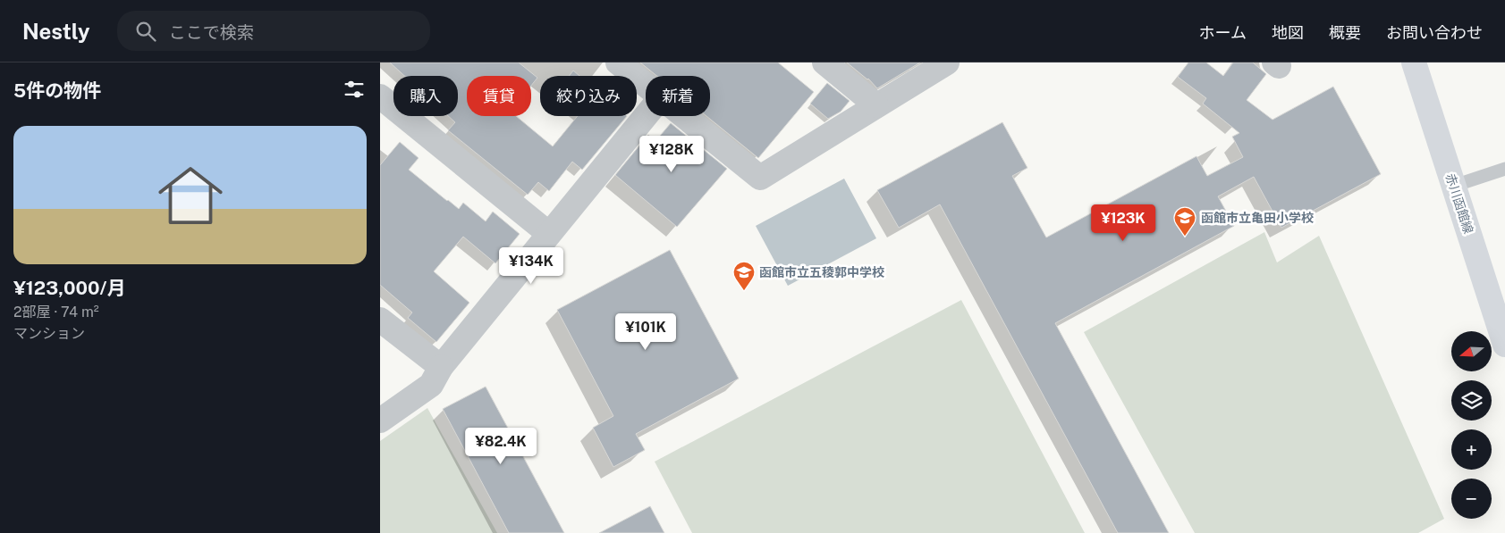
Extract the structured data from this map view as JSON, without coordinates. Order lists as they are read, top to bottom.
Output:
{
  "streets": {
    "main road": ["赤川函館線"]
  },
  "places": {
    "school or university": ["函館市立亀田小学校", "函館市立五稜郭中学校"]
  },
  "north": "left",
  "page": {
    "header": "Nestly",
    "search": "ここで検索",
    "nav": [
      "ホーム",
      "地図",
      "概要",
      "お問い合わせ"
    ],
    "heading": "5件の物件",
    "chip": [
      "購入",
      "賃貸",
      "絞り込み",
      "新着"
    ],
    "list": [
      {
        "name": "¥123,000/月",
        "note": "2部屋 · 74 m² · マンション"
      }
    ],
    "price": [
      "¥128K",
      "¥123K",
      "¥134K",
      "¥101K",
      "¥82.4K"
    ],
    "map_buttons": ["+", "−"]
  }
}
